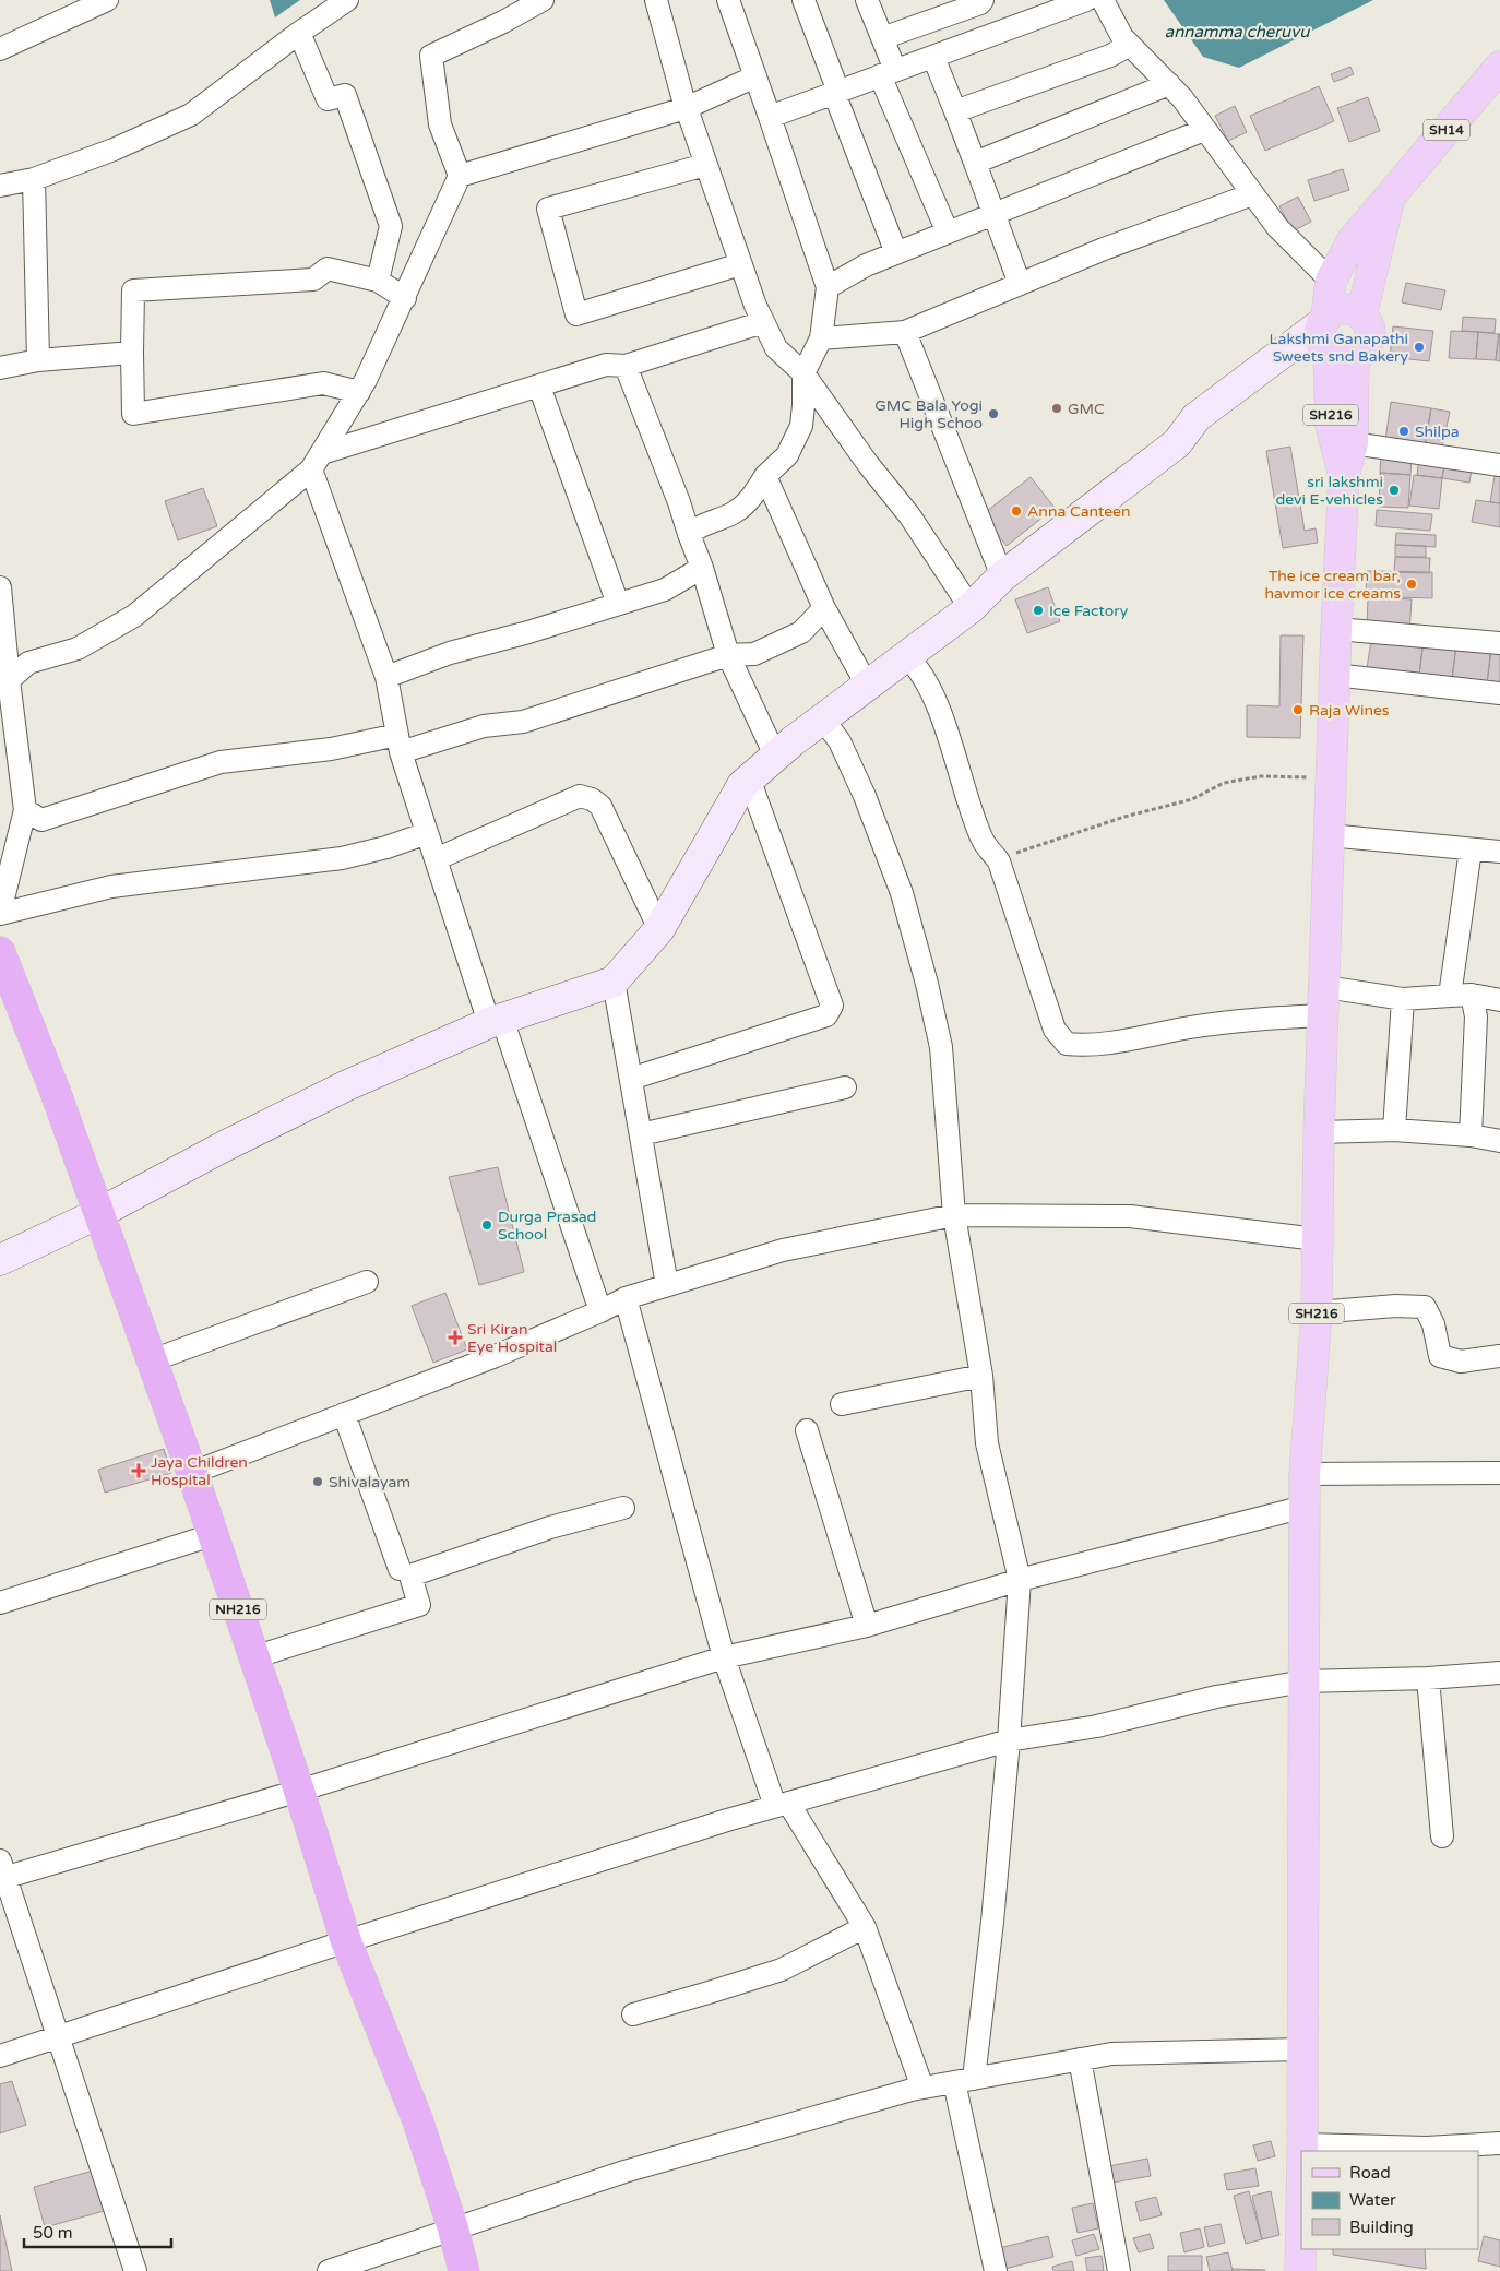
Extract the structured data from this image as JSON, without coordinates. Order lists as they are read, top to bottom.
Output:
{
  "streets": {
    "highway": ["NH216"],
    "main road": ["SH14", "SH216"]
  },
  "crossings": [
    ["SH14", "SH216"]
  ],
  "water": ["annamma cheruvu"],
  "places": {
    "other": [
      "Lakshmi Ganapathi Sweets snd Bakery",
      "GMC",
      "GMC Bala Yogi High Schoo",
      "Shilpa",
      "sri lakshmi devi E-vehicles",
      "Anna Canteen",
      "The ice cream bar, havmor ice creams",
      "Ice Factory",
      "Raja Wines",
      "Durga Prasad School",
      "Shivalayam"
    ],
    "health": ["Sri Kiran Eye Hospital", "Jaya Children Hospital"]
  },
  "legend": ["Road", "Water", "Building"],
  "scale_bar": "50 m"
}
